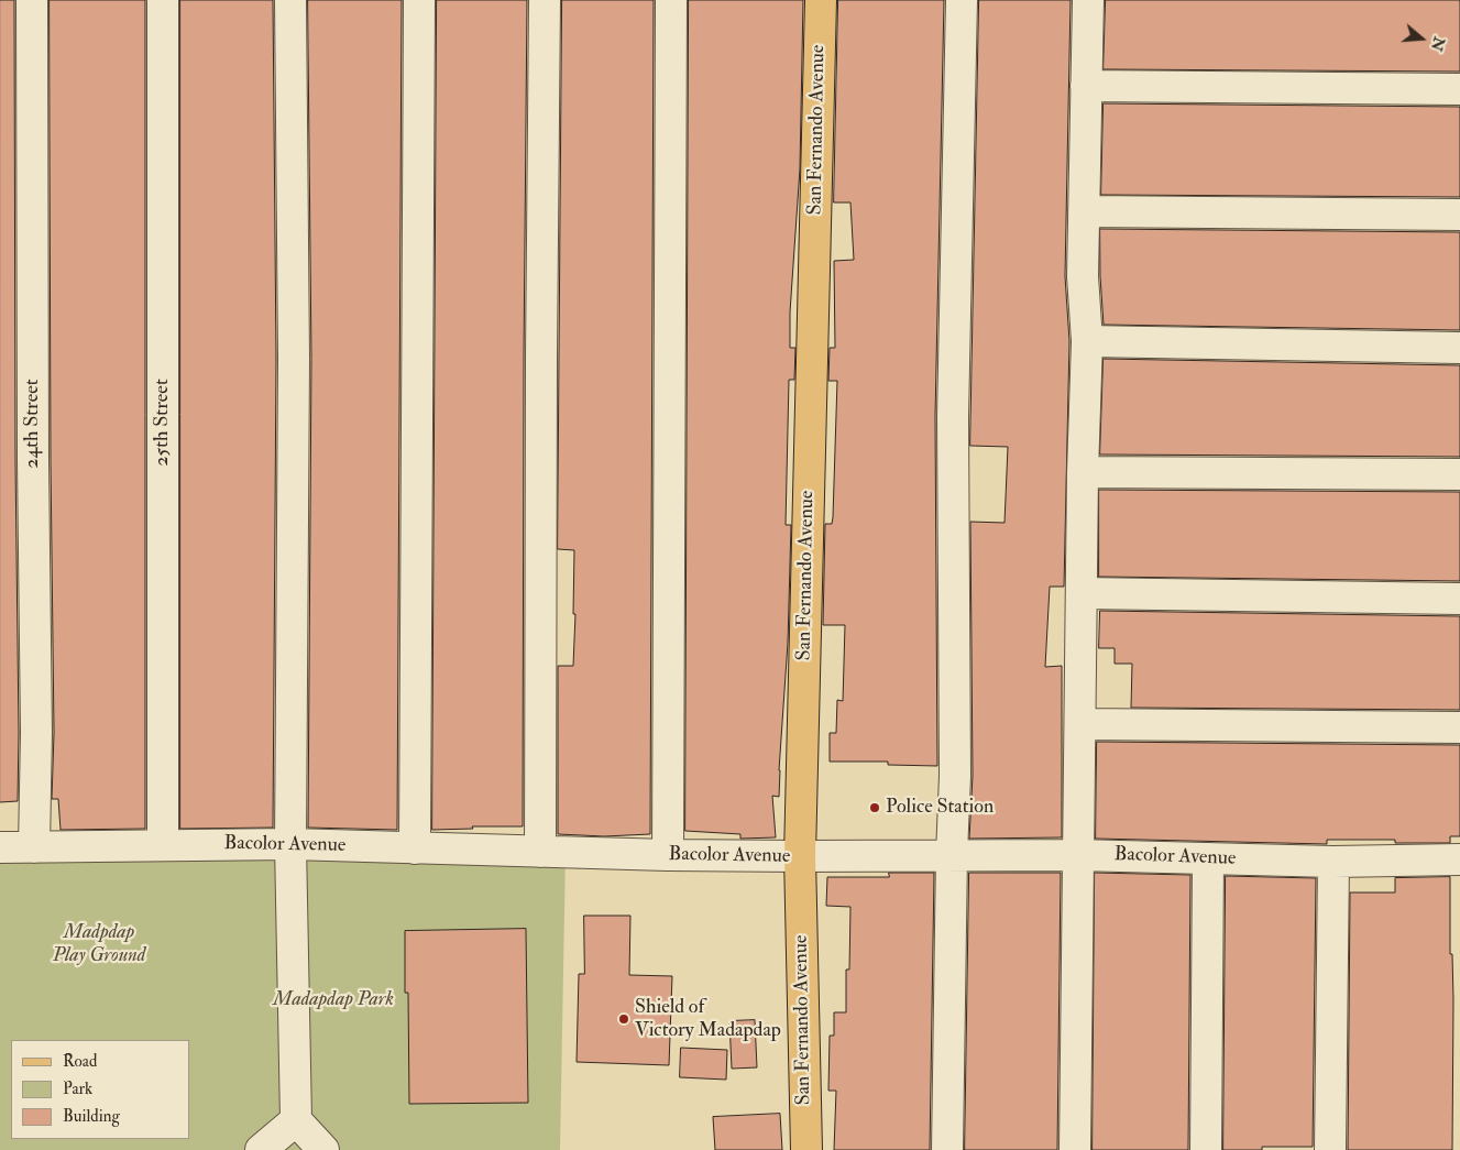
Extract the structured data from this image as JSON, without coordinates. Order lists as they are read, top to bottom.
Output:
{
  "streets": {
    "main road": ["San Fernando Avenue"],
    "street": ["25th Street", "24th Street", "Bacolor Avenue"]
  },
  "crossings": [
    ["San Fernando Avenue", "Bacolor Avenue"],
    ["25th Street", "Bacolor Avenue"],
    ["24th Street", "Bacolor Avenue"]
  ],
  "parks": ["Madpdap Play Ground", "Madapdap Park"],
  "places": ["Police Station", "Shield of Victory Madapdap"],
  "legend": ["Road", "Park", "Building"],
  "north": "right"
}
